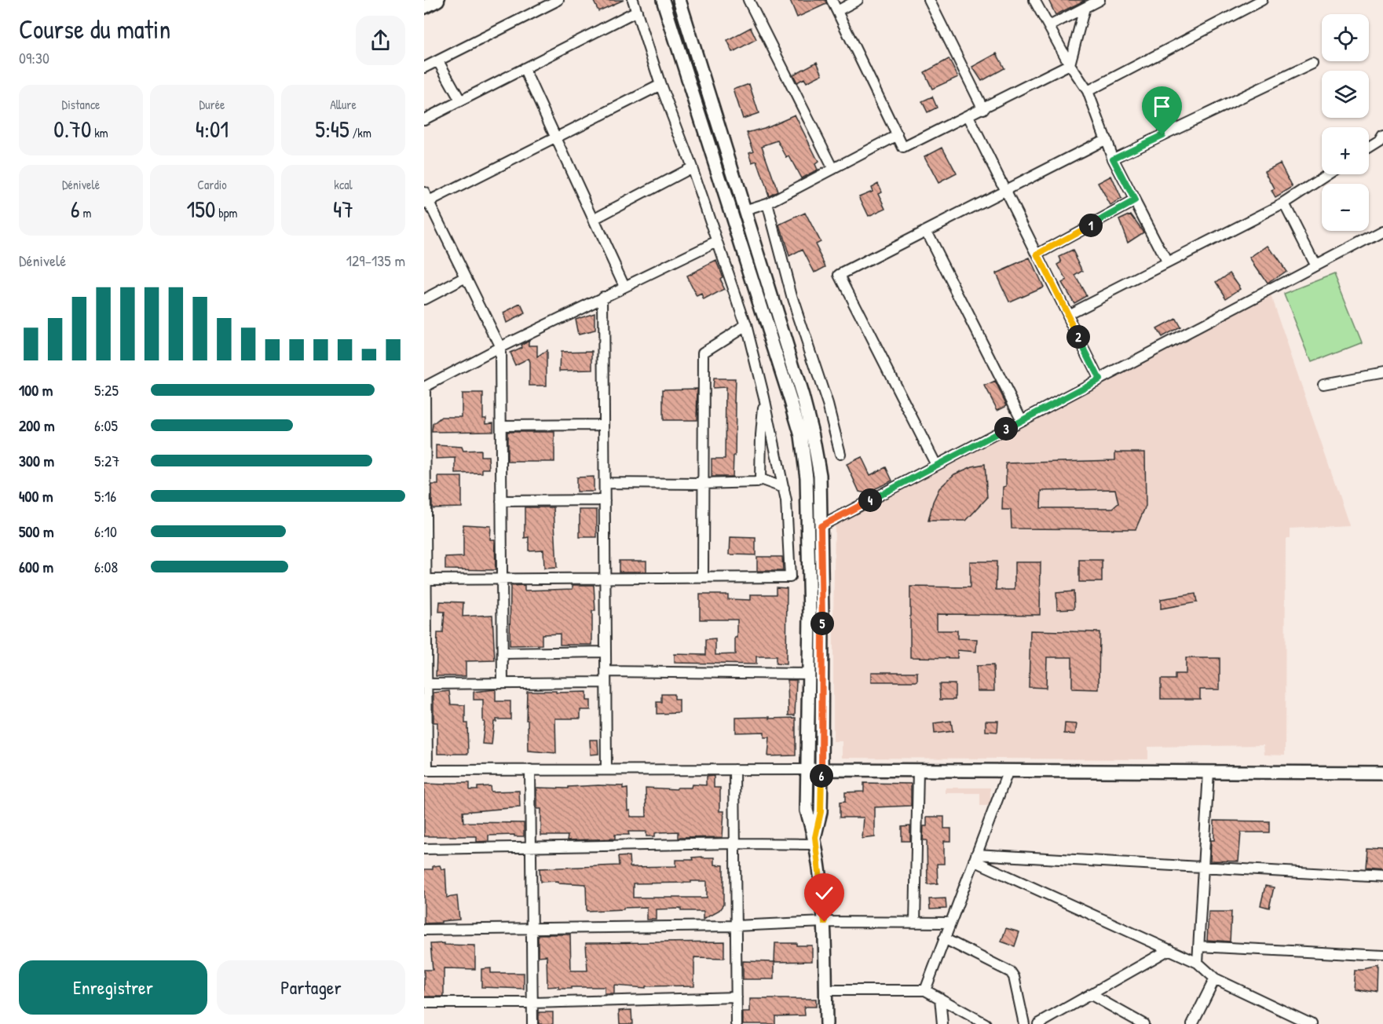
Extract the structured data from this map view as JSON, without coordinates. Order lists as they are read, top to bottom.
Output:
{
  "page": {
    "heading": ["Course du matin", "09:30"],
    "map_buttons": ["+", "−"],
    "stats": [
      ["Distance", "0.70 km"],
      ["Durée", "4:01"],
      ["Allure", "5:45 /km"],
      ["Dénivelé", "6 m"],
      ["Cardio", "150 bpm"],
      ["kcal", "47"]
    ],
    "pins": [
      "1",
      "2",
      "3",
      "4",
      "5",
      "6"
    ],
    "chart": ["Dénivelé", "129–135 m"],
    "list": [
      {
        "name": "100 m",
        "note": "5:25"
      },
      {
        "name": "200 m",
        "note": "6:05"
      },
      {
        "name": "300 m",
        "note": "5:27"
      },
      {
        "name": "400 m",
        "note": "5:16"
      },
      {
        "name": "500 m",
        "note": "6:10"
      },
      {
        "name": "600 m",
        "note": "6:08"
      }
    ],
    "buttons": ["Enregistrer", "Partager"]
  }
}
